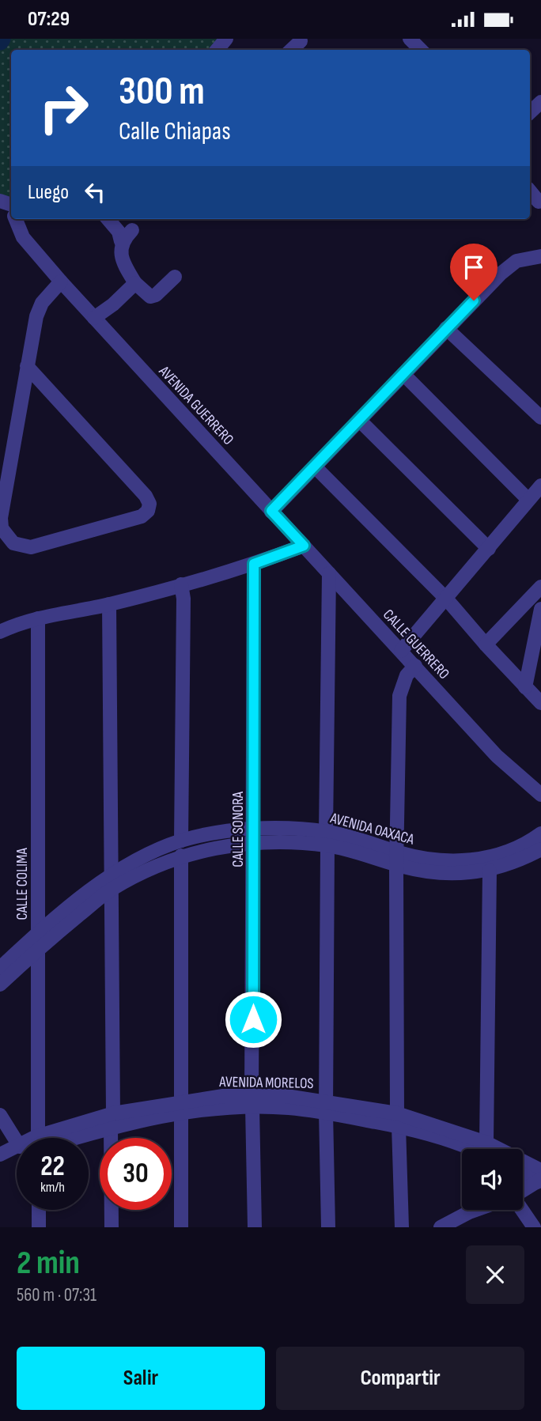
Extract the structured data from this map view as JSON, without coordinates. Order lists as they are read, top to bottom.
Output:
{
  "streets": {
    "street": [
      "AVENIDA GUERRERO",
      "CALLE GUERRERO",
      "AVENIDA OAXACA",
      "CALLE SONORA",
      "CALLE COLIMA",
      "AVENIDA MORELOS"
    ]
  },
  "crossings": [
    ["AVENIDA GUERRERO", "CALLE GUERRERO"],
    ["AVENIDA OAXACA", "CALLE SONORA"],
    ["AVENIDA OAXACA", "CALLE COLIMA"],
    ["CALLE SONORA", "AVENIDA MORELOS"]
  ],
  "page": {
    "status": "07:29",
    "turn": ["300 m", "Calle Chiapas"],
    "then": "Luego",
    "speed": "22 km/h",
    "limit": "30",
    "heading": ["2 min", "560 m · 07:31"],
    "buttons": ["Salir", "Compartir"]
  }
}
